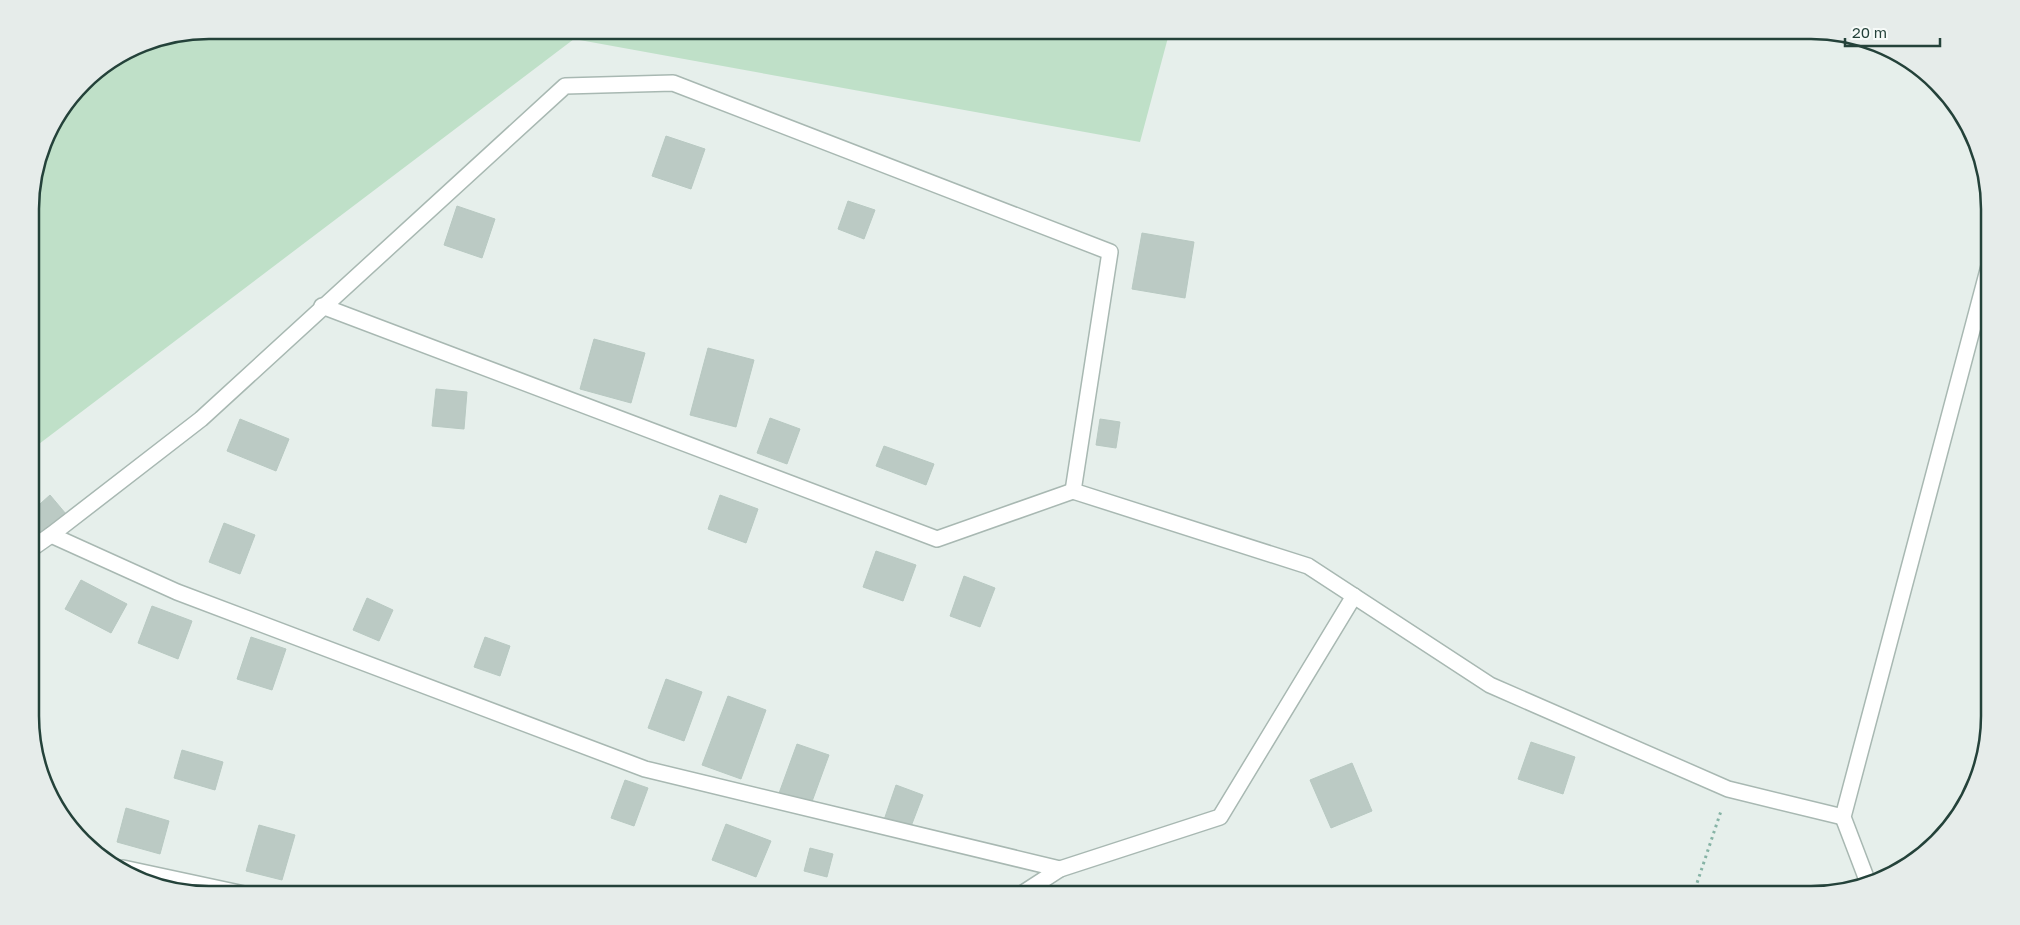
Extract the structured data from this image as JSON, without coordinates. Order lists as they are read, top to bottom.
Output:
{
  "scale_bar": "20 m"
}
